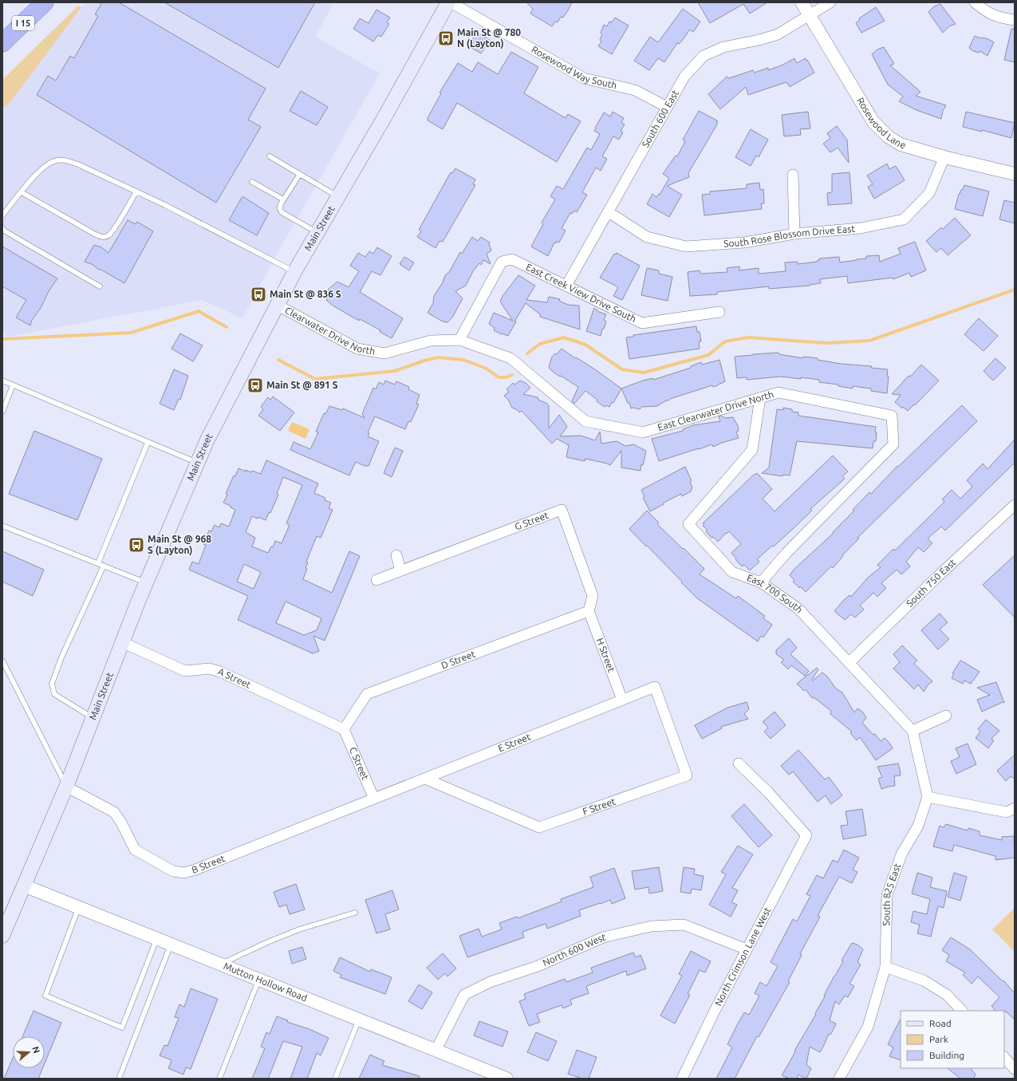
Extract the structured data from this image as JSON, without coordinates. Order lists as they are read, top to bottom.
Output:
{
  "streets": {
    "highway": ["I 15"],
    "main road": ["Main Street"],
    "street": [
      "Rosewood Way South",
      "South 600 East",
      "Rosewood Lane",
      "South Rose Blossom Drive East",
      "East Creek View Drive South",
      "Clearwater Drive North",
      "East Clearwater Drive North",
      "G Street",
      "South 750 East",
      "East 700 South",
      "H Street",
      "D Street",
      "A Street",
      "E Street",
      "C Street",
      "F Street",
      "B Street",
      "South 825 East",
      "North 600 West",
      "North Crimson Lane West",
      "Mutton Hollow Road"
    ]
  },
  "crossings": [
    ["Rosewood Way South", "South 600 East"],
    ["South 600 East", "Rosewood Lane"],
    ["South 600 East", "South Rose Blossom Drive East"],
    ["South 600 East", "East Creek View Drive South"],
    ["Rosewood Lane", "South Rose Blossom Drive East"],
    ["Main Street", "Clearwater Drive North"],
    ["Main Street", "A Street"],
    ["Main Street", "B Street"],
    ["Main Street", "Mutton Hollow Road"],
    ["East Creek View Drive South", "Clearwater Drive North"],
    ["East Creek View Drive South", "East Clearwater Drive North"],
    ["Clearwater Drive North", "East Clearwater Drive North"],
    ["East Clearwater Drive North", "East 700 South"],
    ["G Street", "H Street"],
    ["G Street", "D Street"],
    ["South 750 East", "East 700 South"],
    ["H Street", "D Street"],
    ["H Street", "E Street"],
    ["D Street", "A Street"],
    ["D Street", "C Street"],
    ["A Street", "C Street"],
    ["E Street", "C Street"],
    ["E Street", "F Street"],
    ["E Street", "B Street"],
    ["C Street", "B Street"],
    ["North 600 West", "North Crimson Lane West"],
    ["North 600 West", "Mutton Hollow Road"]
  ],
  "places": {
    "bus stop": [
      "Main St @ 780 N (Layton)",
      "Main St @ 836 S",
      "Main St @ 891 S",
      "Main St @ 968 S (Layton)"
    ]
  },
  "legend": ["Road", "Park", "Building"],
  "north": "right"
}
